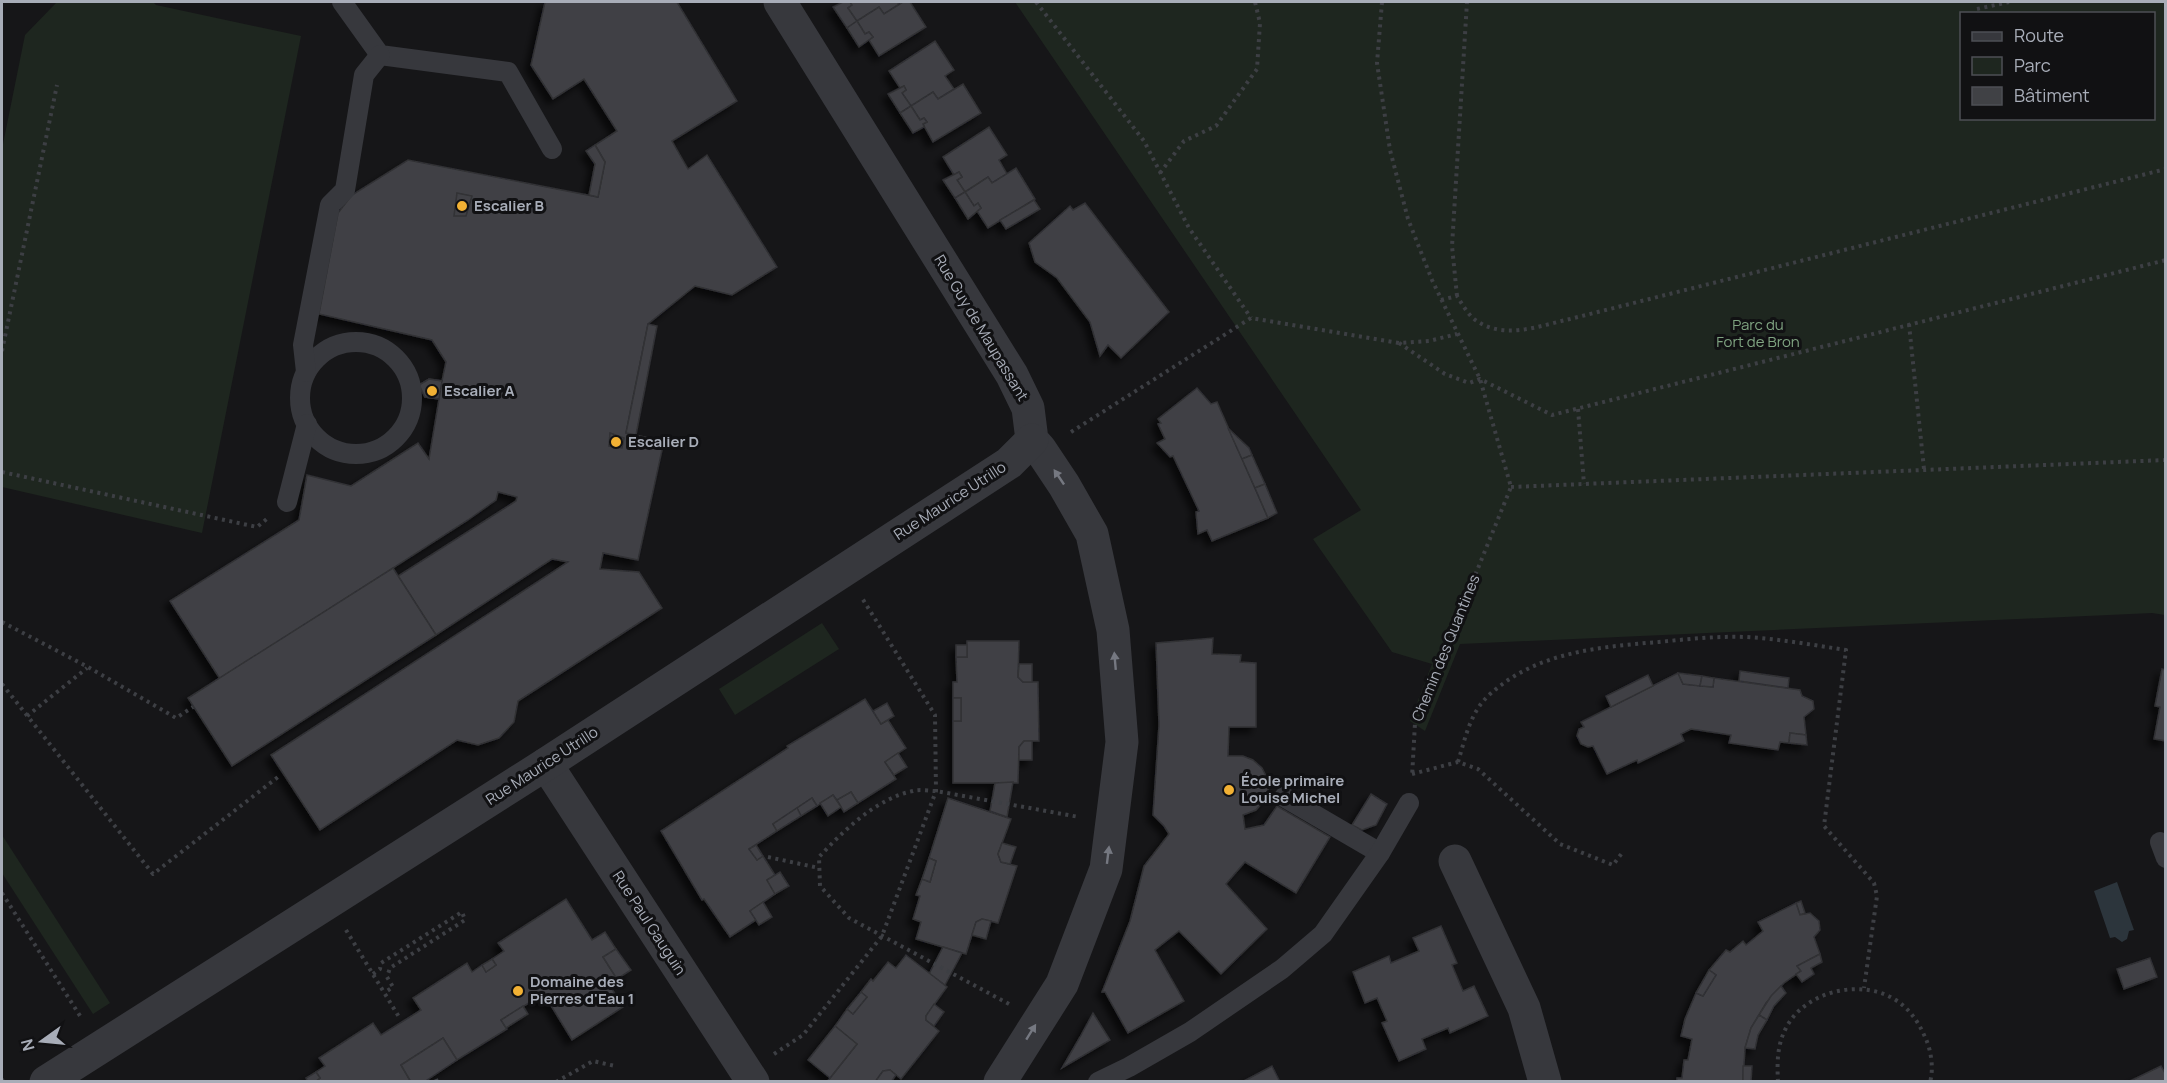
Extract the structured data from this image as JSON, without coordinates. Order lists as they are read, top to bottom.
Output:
{
  "streets": {
    "street": ["Rue Guy de Maupassant", "Rue Maurice Utrillo", "Rue Paul Gauguin"],
    "path": ["Chemin des Quantines"]
  },
  "crossings": [
    ["Rue Guy de Maupassant", "Rue Maurice Utrillo"],
    ["Rue Maurice Utrillo", "Rue Paul Gauguin"]
  ],
  "one_way": ["Rue Guy de Maupassant"],
  "parks": ["Parc du Fort de Bron"],
  "places": [
    "Escalier B",
    "Escalier A",
    "Escalier D",
    "École primaire Louise Michel",
    "Domaine des Pierres d'Eau 1"
  ],
  "legend": ["Route", "Parc", "Bâtiment"],
  "north": "left"
}
